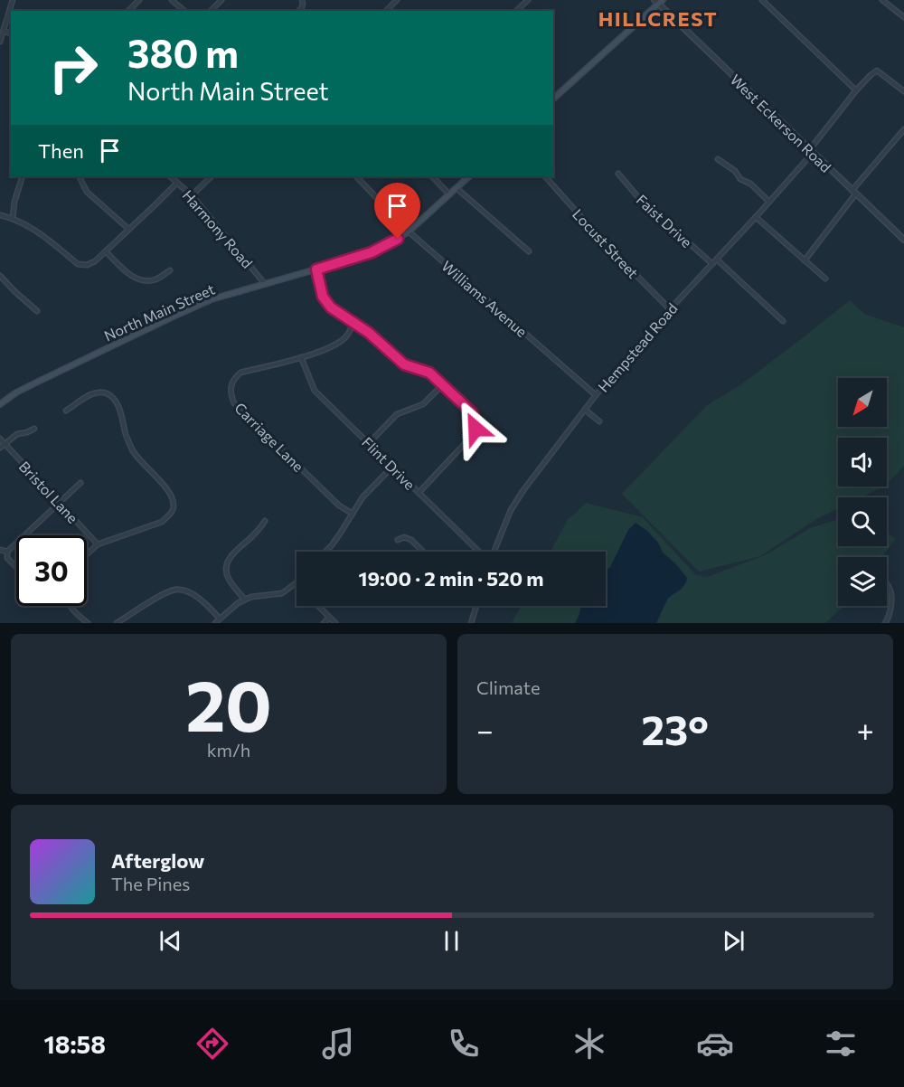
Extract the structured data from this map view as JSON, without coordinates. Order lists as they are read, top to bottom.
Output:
{
  "streets": {
    "main road": ["North Main Street"],
    "street": [
      "West Eckerson Road",
      "Faist Drive",
      "Harmony Road",
      "Locust Street",
      "Williams Avenue",
      "Hempstead Road",
      "Carriage Lane",
      "Flint Drive",
      "Bristol Lane"
    ]
  },
  "crossings": [
    ["West Eckerson Road", "Hempstead Road"],
    ["Faist Drive", "Hempstead Road"],
    ["Harmony Road", "North Main Street"],
    ["Locust Street", "Hempstead Road"],
    ["Williams Avenue", "North Main Street"],
    ["Williams Avenue", "Hempstead Road"],
    ["Carriage Lane", "Flint Drive"]
  ],
  "districts": ["HILLCREST"],
  "north": "bottom left",
  "page": {
    "turn": ["380 m", "North Main Street"],
    "then": "Then",
    "limit": "30",
    "trip": "19:00 · 2 min · 520 m",
    "tile": [
      ["20", "km/h"],
      "Climate"
    ],
    "heat": ["−", "23°", "+"],
    "song": ["Afterglow", "The Pines"],
    "tabs": "18:58"
  }
}
